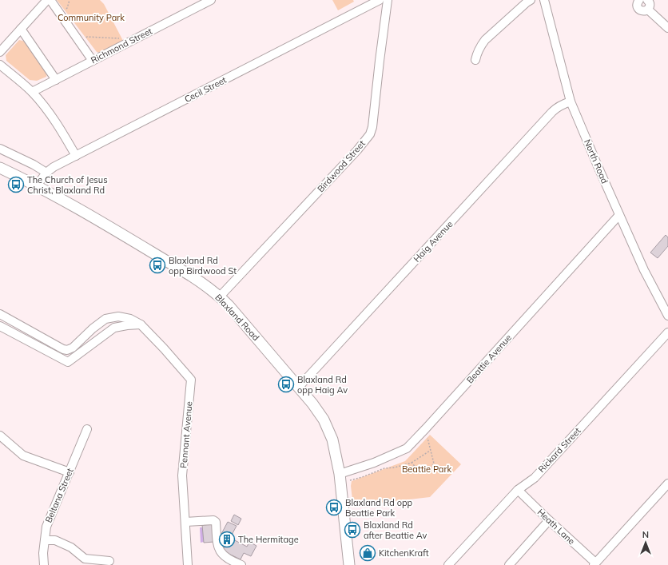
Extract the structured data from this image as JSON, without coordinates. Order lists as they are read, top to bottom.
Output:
{
  "streets": {
    "main road": ["Blaxland Road"],
    "street": [
      "Richmond Street",
      "Cecil Street",
      "North Road",
      "Birdwood Street",
      "Haig Avenue",
      "Beattie Avenue",
      "Pennant Avenue",
      "Rickard Street",
      "Beltana Street",
      "Heath Lane"
    ]
  },
  "crossings": [
    ["Cecil Street", "Blaxland Road"],
    ["North Road", "Haig Avenue"],
    ["North Road", "Beattie Avenue"],
    ["Birdwood Street", "Blaxland Road"],
    ["Haig Avenue", "Blaxland Road"],
    ["Blaxland Road", "Beattie Avenue"],
    ["Rickard Street", "Heath Lane"]
  ],
  "parks": ["Community Park", "Beattie Park"],
  "places": {
    "bus stop": [
      "The Church of Jesus Christ, Blaxland Rd",
      "Blaxland Rd opp Birdwood St",
      "Blaxland Rd opp Haig Av",
      "Blaxland Rd opp Beattie Park",
      "Blaxland Rd after Beattie Av"
    ],
    "building": ["The Hermitage"],
    "shop": ["KitchenKraft"]
  },
  "north": "top"
}
